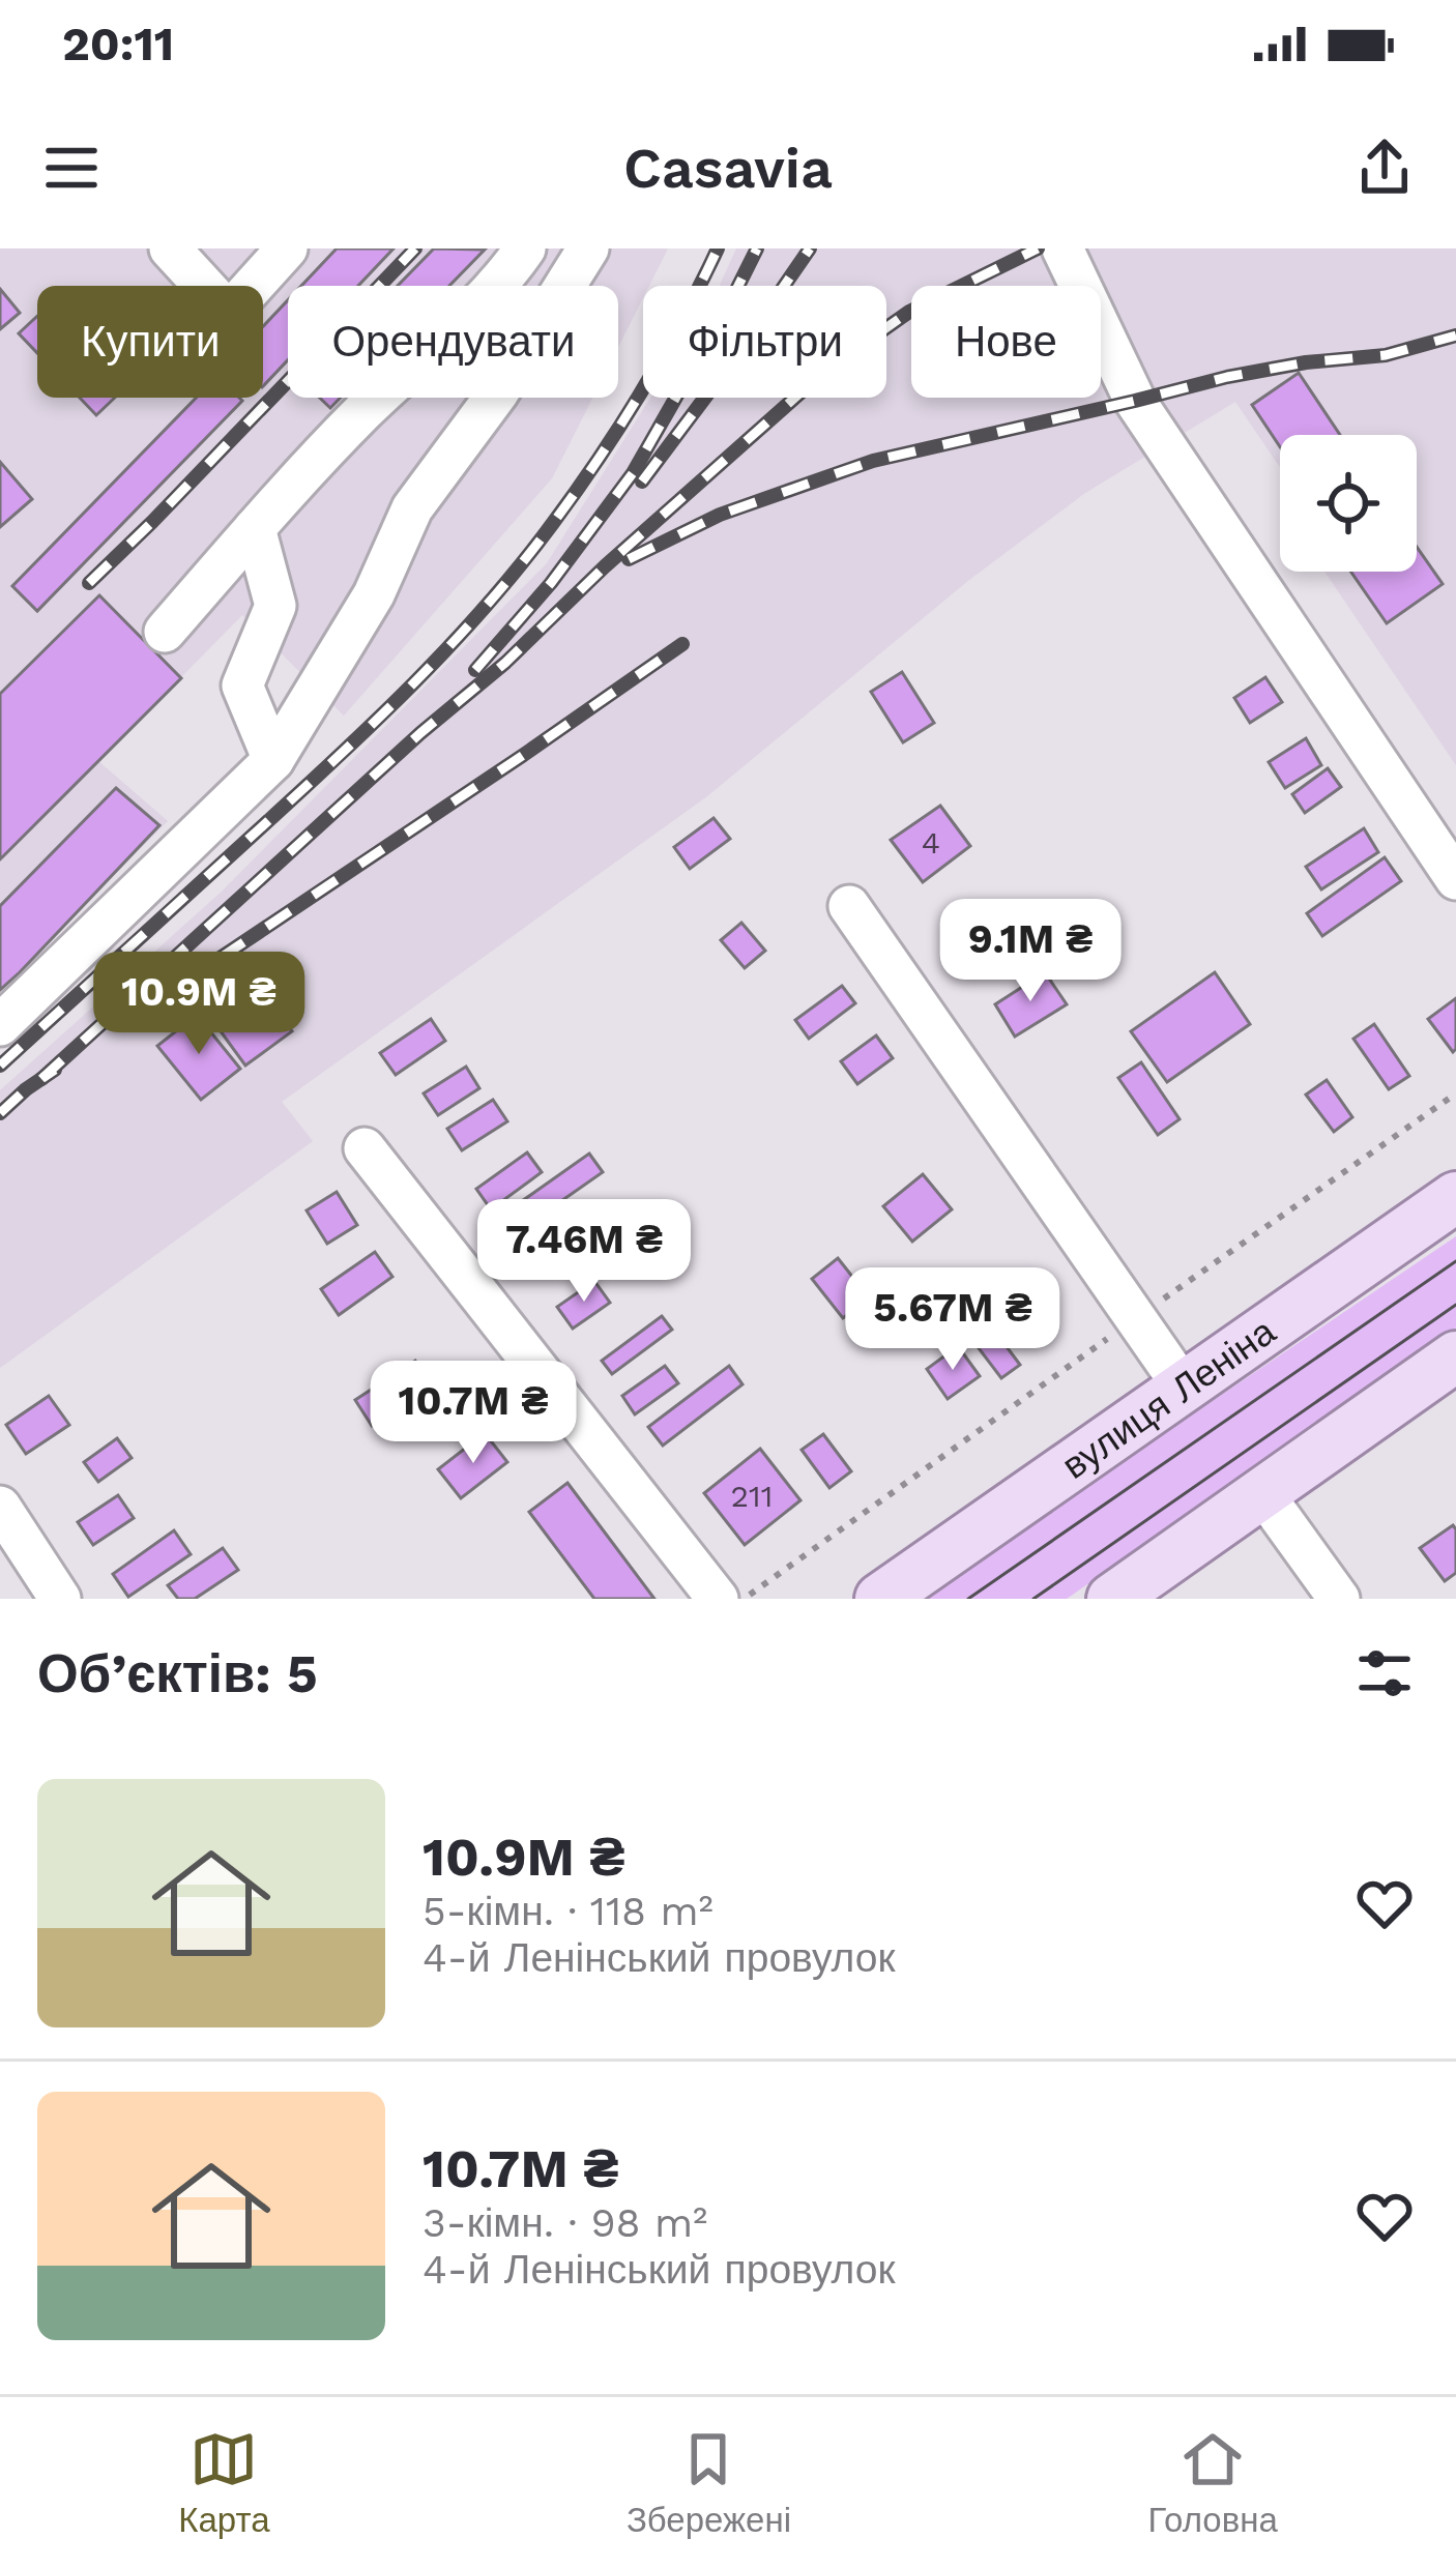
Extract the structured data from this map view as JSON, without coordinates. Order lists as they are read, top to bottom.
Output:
{
  "streets": {
    "main road": ["вулиця Леніна"]
  },
  "house_numbers": ["4", "211"],
  "page": {
    "status": "20:11",
    "header": "Casavia",
    "chip": [
      "Купити",
      "Орендувати",
      "Фільтри",
      "Нове"
    ],
    "price": [
      "9.1M ₴",
      "10.9M ₴",
      "7.46M ₴",
      "5.67M ₴",
      "10.7M ₴"
    ],
    "heading": "Об’єктів: 5",
    "list": [
      {
        "name": "10.9M ₴",
        "note": "5-кімн. · 118 m² · 4-й Ленінський провулок"
      },
      {
        "name": "10.7M ₴",
        "note": "3-кімн. · 98 m² · 4-й Ленінський провулок"
      }
    ],
    "tabs": ["Карта", "Збережені", "Головна"]
  }
}
